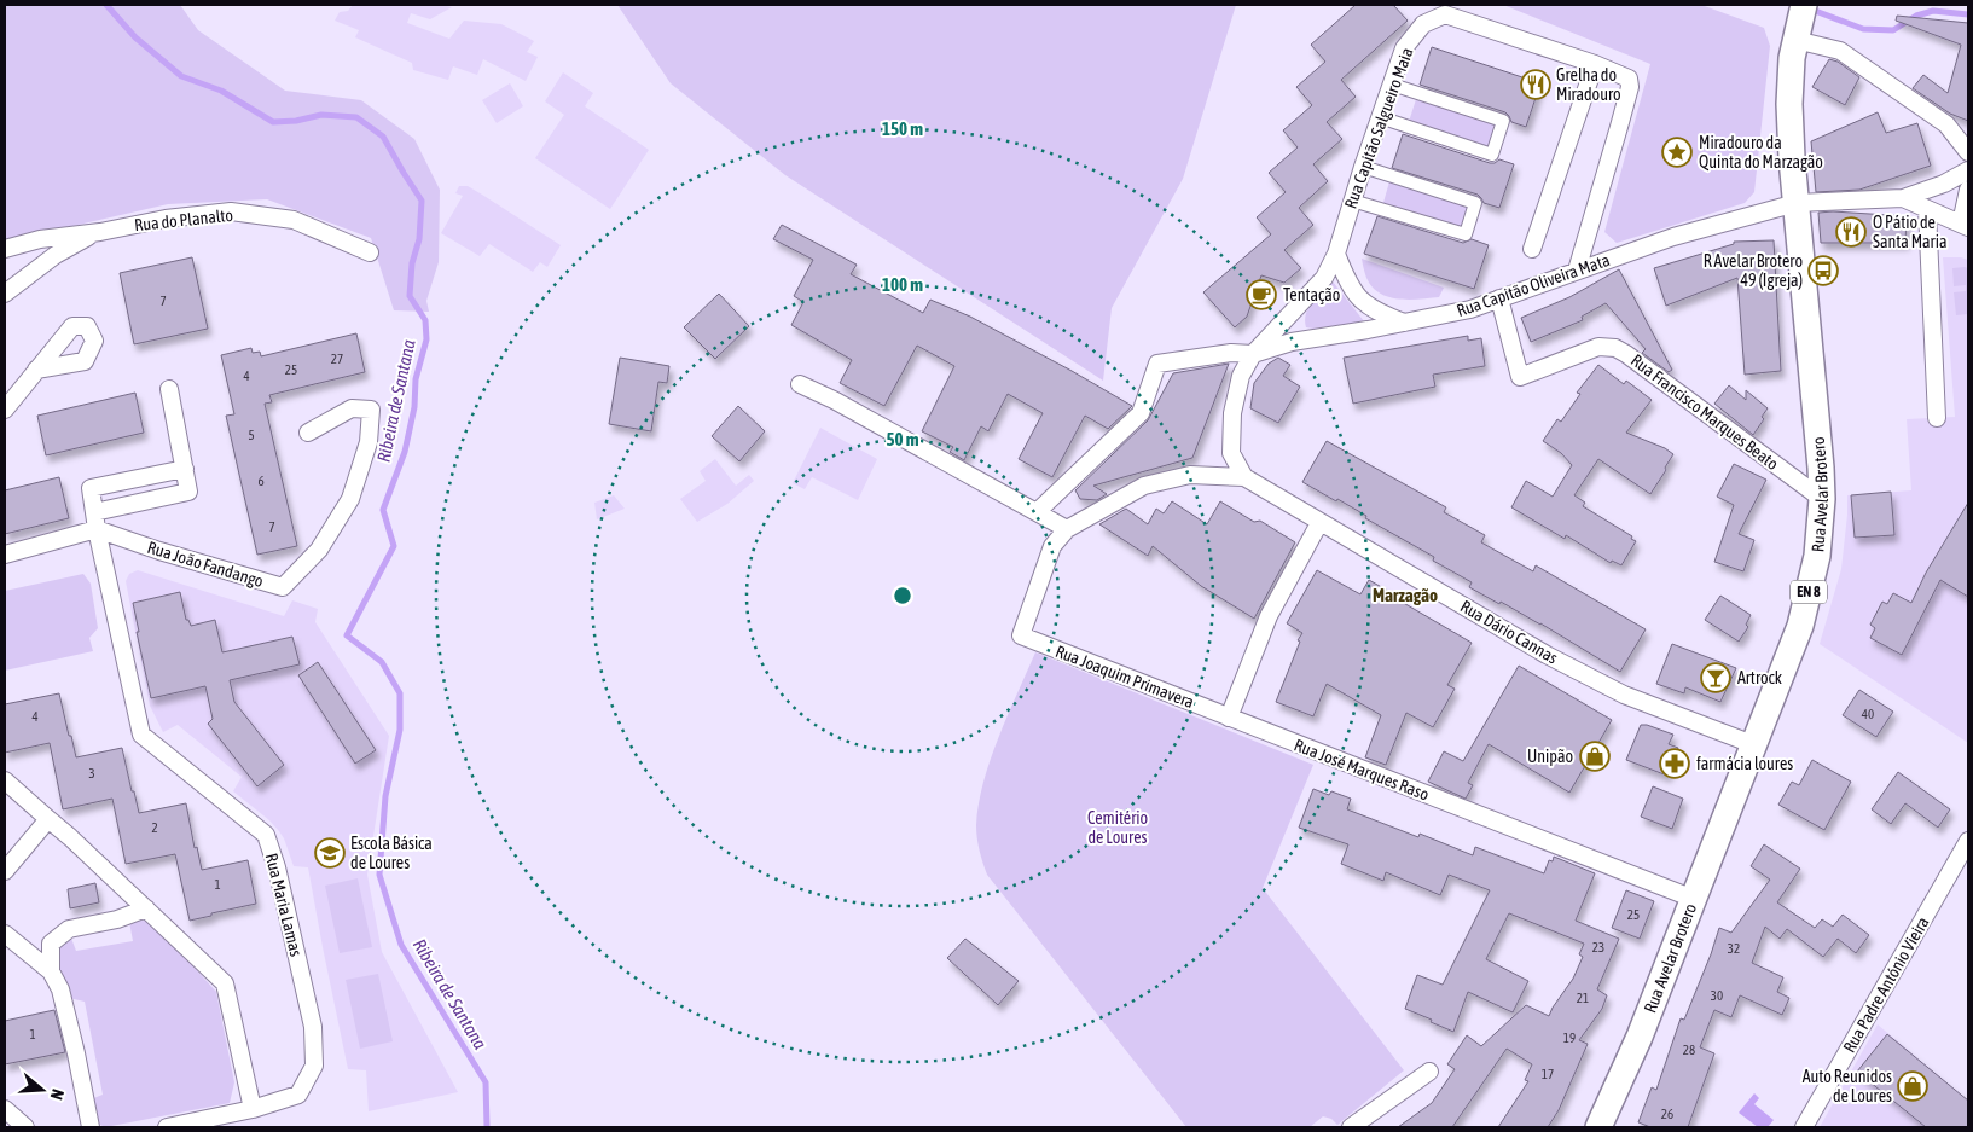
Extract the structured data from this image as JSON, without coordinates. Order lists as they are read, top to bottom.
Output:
{
  "streets": {
    "main road": ["Rua Avelar Brotero", "EN 8"],
    "street": [
      "Rua Capitão Salgueiro Maia",
      "Rua do Planalto",
      "Rua Capitão Oliveira Mata",
      "Rua Francisco Marques Beato",
      "Rua João Fandango",
      "Rua Dário Cannas",
      "Rua Joaquim Primavera",
      "Rua José Marques Raso",
      "Rua Maria Lamas",
      "Rua Padre António Vieira"
    ]
  },
  "crossings": [
    ["Rua Capitão Salgueiro Maia", "Rua Capitão Oliveira Mata"],
    ["Rua Capitão Oliveira Mata", "Rua Francisco Marques Beato"],
    ["Rua Capitão Oliveira Mata", "Rua Avelar Brotero"],
    ["Rua Francisco Marques Beato", "Rua Avelar Brotero"],
    ["Rua Avelar Brotero", "Rua Dário Cannas"],
    ["Rua Avelar Brotero", "Rua José Marques Raso"],
    ["Rua João Fandango", "Rua Maria Lamas"],
    ["Rua Dário Cannas", "Rua Joaquim Primavera"],
    ["Rua Joaquim Primavera", "Rua José Marques Raso"]
  ],
  "districts": ["Marzagão"],
  "water": ["Ribeira de Santana"],
  "parks": ["Cemitério de Loures"],
  "places": {
    "restaurant": ["Grelha do Miradouro", "O Pátio de Santa Maria"],
    "place": ["Miradouro da Quinta do Marzagão"],
    "bus stop": ["R Avelar Brotero 49 (Igreja)"],
    "cafe": ["Tentação"],
    "bar": ["Artrock"],
    "shop": ["Unipão", "Auto Reunidos de Loures"],
    "pharmacy": ["farmácia loures"],
    "school or university": ["Escola Básica de Loures"]
  },
  "house_numbers": [
    "7",
    "27",
    "25",
    "4",
    "5",
    "6",
    "7",
    "40",
    "4",
    "3",
    "2",
    "1",
    "25",
    "23",
    "32",
    "30",
    "21",
    "1",
    "19",
    "28",
    "17",
    "26"
  ],
  "north": "right",
  "rings": ["150 m", "100 m", "50 m"]
}
